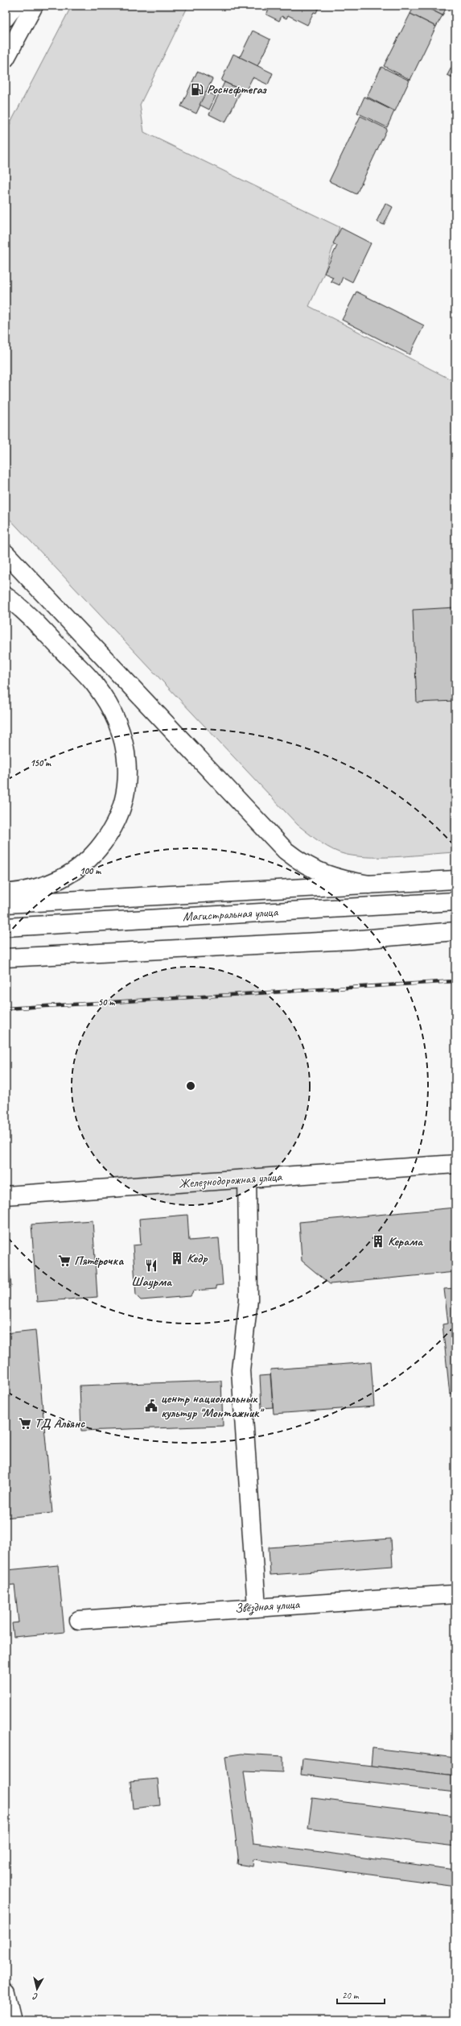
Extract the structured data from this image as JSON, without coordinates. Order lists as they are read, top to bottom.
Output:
{
  "streets": {
    "main road": ["Магистральная улица", "Железнодорожная улица", "Звёздная улица"]
  },
  "places": {
    "fuel station": ["Роснефтегаз"],
    "building": ["Керама", "Кедр"],
    "supermarket": ["Пятёрочка", "ТД Альянс"],
    "restaurant": ["Шаурма"],
    "public building": ["центр национальных культур \"Монтажник\""]
  },
  "scale_bar": "20 m",
  "north": "bottom",
  "rings": ["150 m", "100 m", "50 m"]
}
